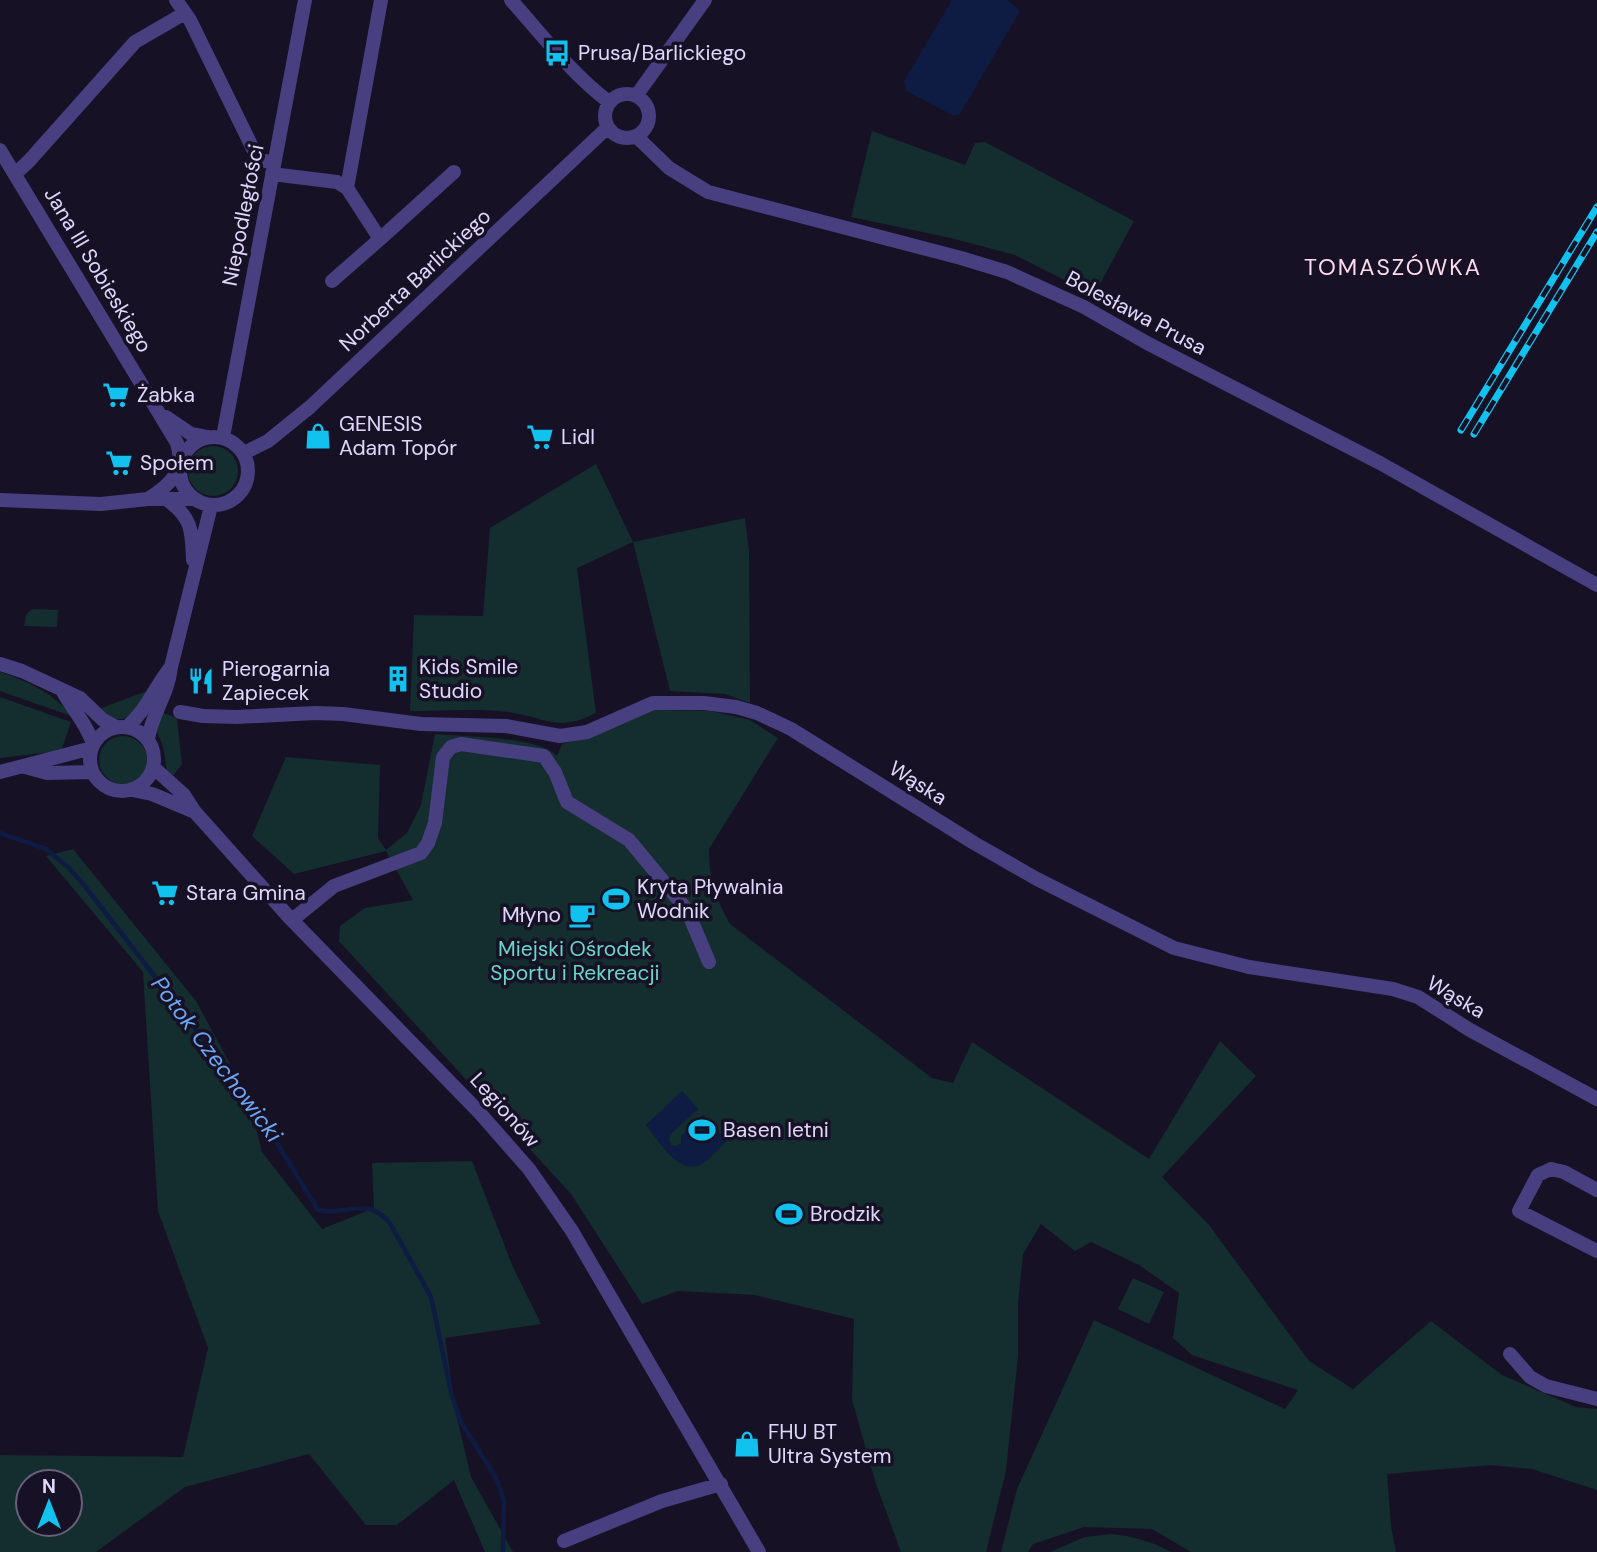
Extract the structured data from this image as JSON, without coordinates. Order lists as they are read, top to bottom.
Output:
{
  "streets": {
    "street": [
      "Niepodległości",
      "Jana III Sobieskiego",
      "Norberta Barlickiego",
      "Bolesława Prusa",
      "Wąska",
      "Legionów"
    ]
  },
  "crossings": [
    ["Niepodległości", "Jana III Sobieskiego"],
    ["Niepodległości", "Norberta Barlickiego"],
    ["Jana III Sobieskiego", "Norberta Barlickiego"],
    ["Norberta Barlickiego", "Bolesława Prusa"]
  ],
  "districts": ["TOMASZÓWKA"],
  "water": ["Potok Czechowicki"],
  "parks": ["Miejski Ośrodek Sportu i Rekreacji"],
  "places": {
    "bus stop": ["Prusa/Barlickiego"],
    "supermarket": [
      "Żabka",
      "Lidl",
      "Społem",
      "Stara Gmina"
    ],
    "shop": ["GENESIS Adam Topór", "FHU BT Ultra System"],
    "building": ["Kids Smile Studio"],
    "restaurant": ["Pierogarnia Zapiecek"],
    "sports": ["Kryta Pływalnia Wodnik", "Basen letni", "Brodzik"],
    "cafe": ["Młyno"]
  },
  "north": "top"
}
